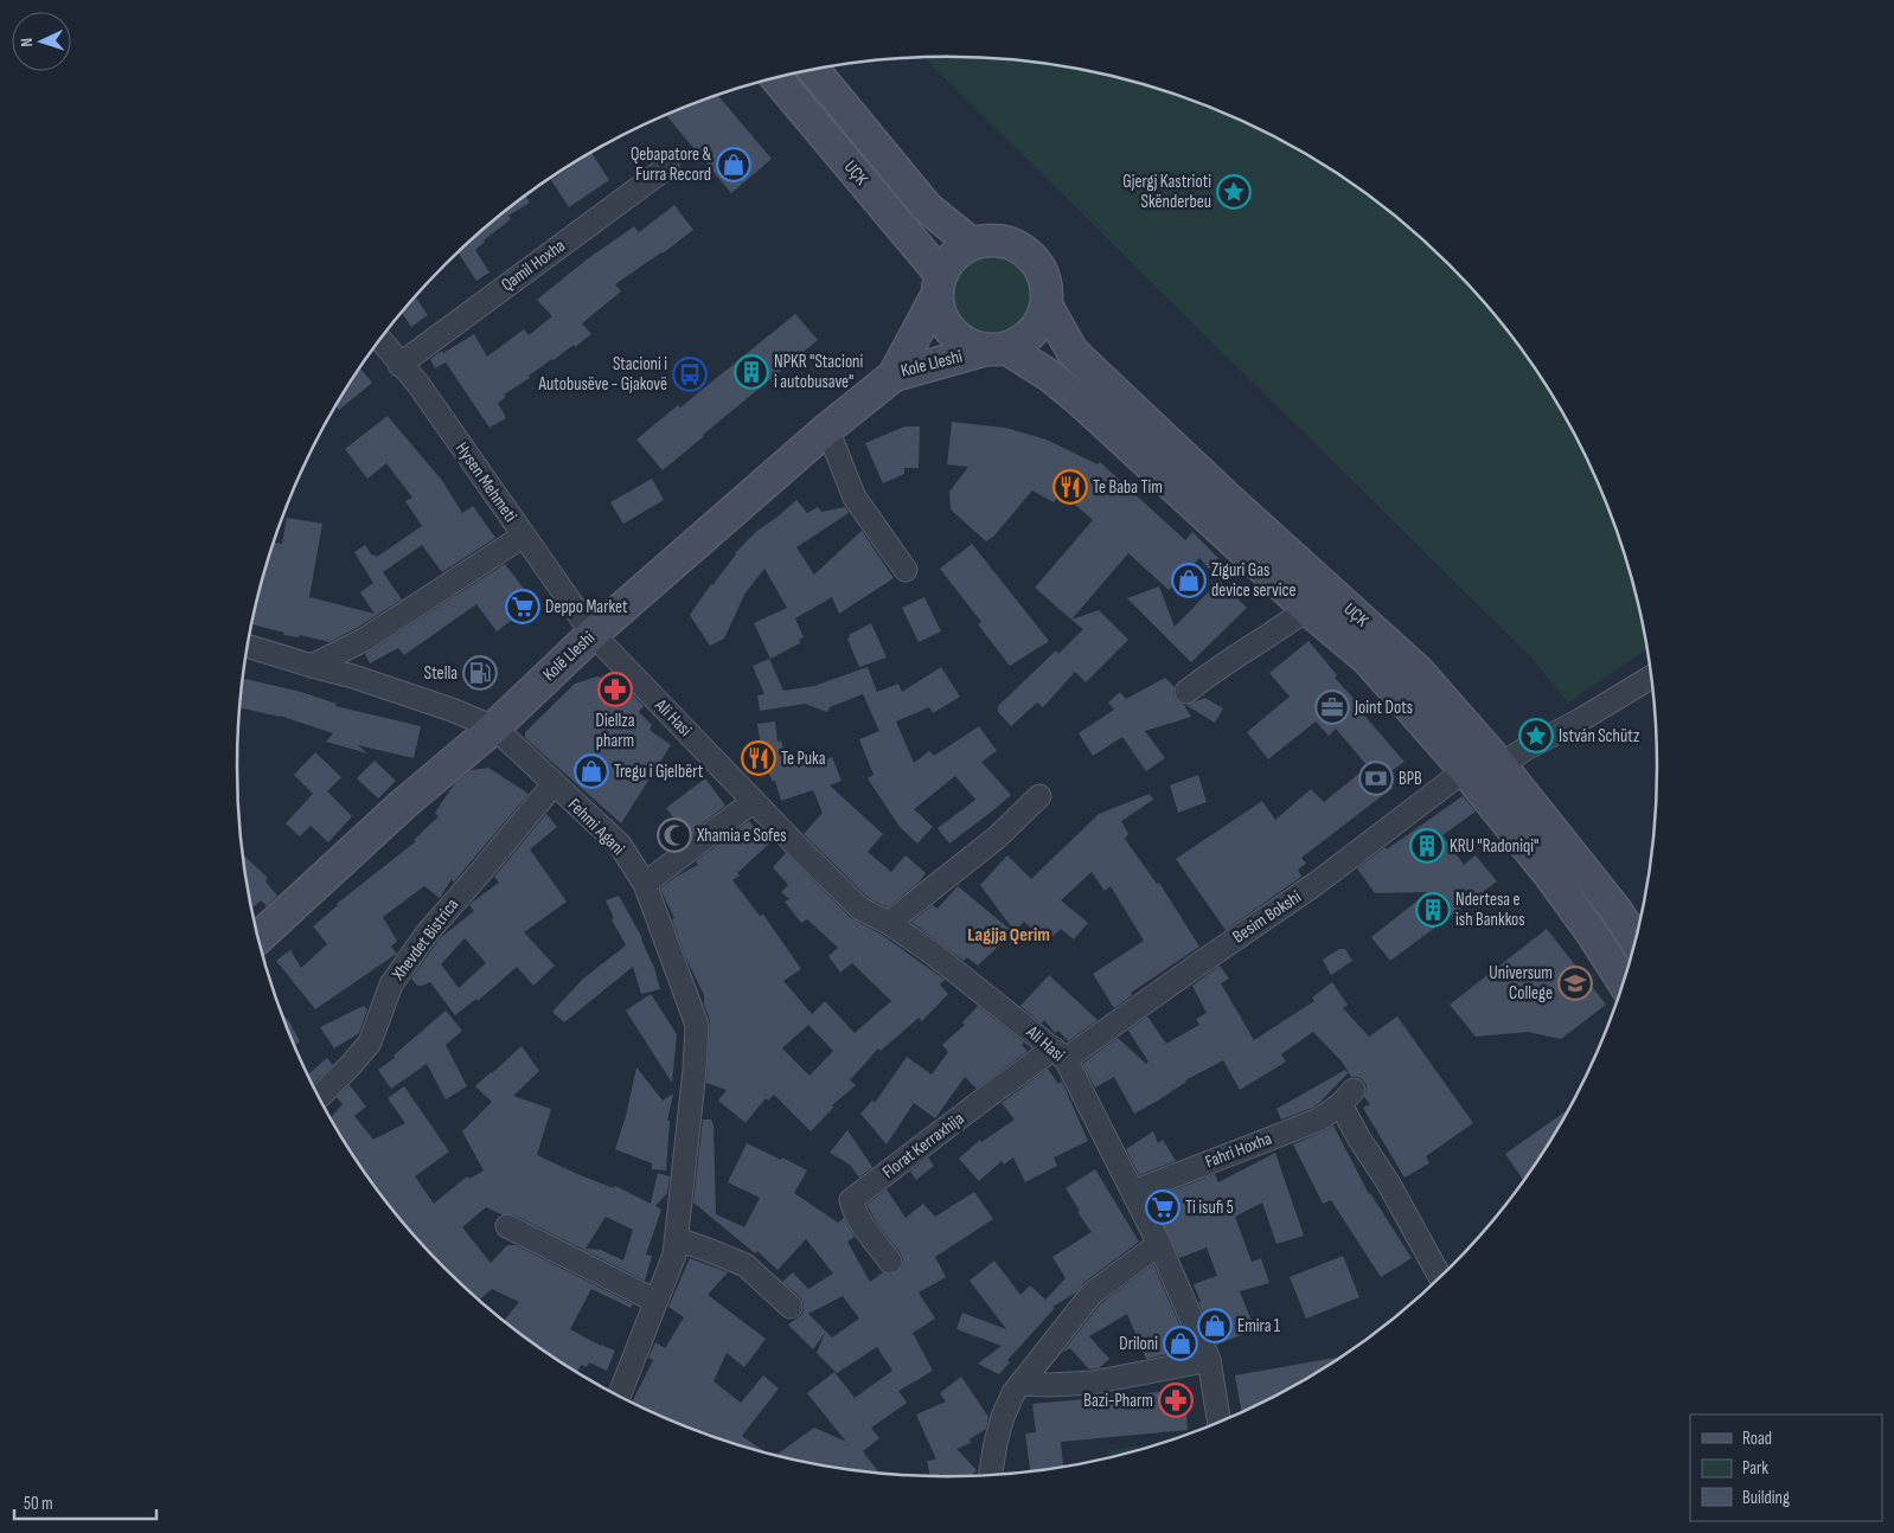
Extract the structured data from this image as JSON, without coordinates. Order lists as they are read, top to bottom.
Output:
{
  "streets": {
    "street": [
      "UÇK",
      "Qamil Hoxha",
      "Kole Lleshi",
      "Hysen Mehmeti",
      "Kolë Lleshi",
      "Ali Hasi",
      "Fehmi Agani",
      "Besim Bokshi",
      "Xhevdet Bistrica",
      "Florat Kerraxhija",
      "Fahri Hoxha"
    ]
  },
  "crossings": [
    ["UÇK", "Kole Lleshi"],
    ["UÇK", "Besim Bokshi"],
    ["Qamil Hoxha", "Hysen Mehmeti"],
    ["Kole Lleshi", "Kolë Lleshi"],
    ["Hysen Mehmeti", "Kolë Lleshi"],
    ["Hysen Mehmeti", "Ali Hasi"],
    ["Kolë Lleshi", "Ali Hasi"],
    ["Kolë Lleshi", "Fehmi Agani"],
    ["Ali Hasi", "Besim Bokshi"],
    ["Ali Hasi", "Florat Kerraxhija"],
    ["Ali Hasi", "Fahri Hoxha"],
    ["Fehmi Agani", "Xhevdet Bistrica"],
    ["Besim Bokshi", "Florat Kerraxhija"]
  ],
  "districts": ["Lagjja Qerim"],
  "places": {
    "shop": [
      "Qebapatore & Furra Record",
      "Ziguri Gas device service",
      "Tregu i Gjelbërt",
      "Emira 1",
      "Driloni"
    ],
    "place": ["Gjergj Kastrioti Skënderbeu", "István Schütz"],
    "building": ["NPKR \"Stacioni i autobusave\"", "KRU \"Radoniqi\"", "Ndertesa e ish Bankkos"],
    "bus stop": ["Stacioni i Autobusëve - Gjakovë"],
    "restaurant": ["Te Baba Tim", "Te Puka"],
    "supermarket": ["Deppo Market", "Ti isufi 5"],
    "fuel station": ["Stella"],
    "pharmacy": ["Diellza pharm", "Bazi-Pharm"],
    "office": ["Joint Dots"],
    "bank": ["BPB"],
    "mosque": ["Xhamia e Sofes"],
    "school or university": ["Universum College"]
  },
  "legend": ["Road", "Park", "Building"],
  "scale_bar": "50 m",
  "north": "left"
}
